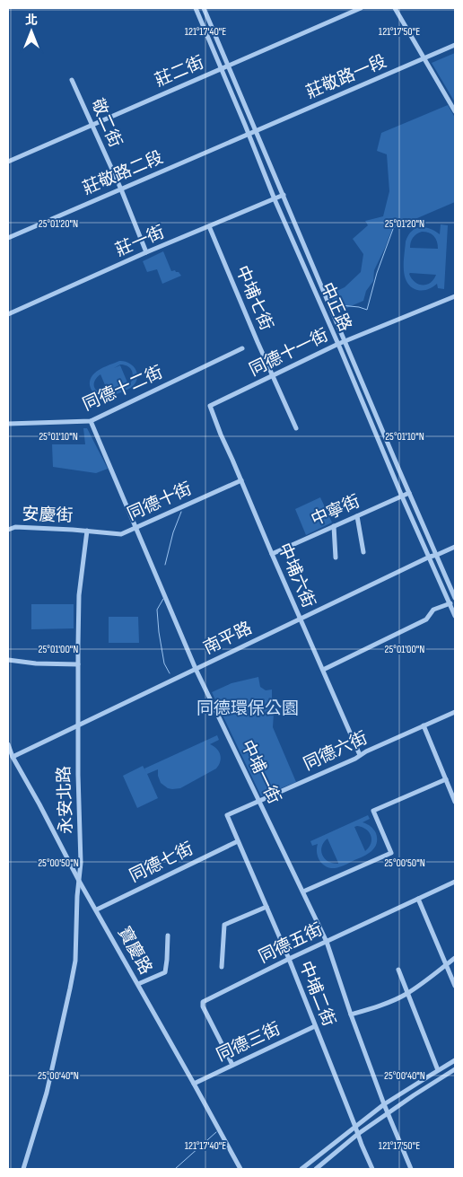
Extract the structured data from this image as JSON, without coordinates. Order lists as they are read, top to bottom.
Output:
{
  "streets": {
    "street": [
      "莊二街",
      "莊敬路一段",
      "敬二街",
      "莊敬路二段",
      "莊一街",
      "中埔七街",
      "中正路",
      "同德十一街",
      "同德十二街",
      "同德十街",
      "中寧街",
      "安慶街",
      "中埔六街",
      "南平路",
      "同德六街",
      "中埔一街",
      "永安北路",
      "同德七街",
      "同德五街",
      "寶慶路",
      "中埔二街",
      "同德三街"
    ]
  },
  "crossings": [
    ["莊二街", "敬二街"],
    ["莊二街", "中正路"],
    ["莊敬路一段", "莊敬路二段"],
    ["莊敬路一段", "中正路"],
    ["敬二街", "莊敬路二段"],
    ["敬二街", "莊一街"],
    ["莊敬路二段", "中正路"],
    ["莊一街", "中埔七街"],
    ["莊一街", "中正路"],
    ["中埔七街", "同德十一街"],
    ["中正路", "同德十一街"],
    ["中正路", "中寧街"],
    ["中正路", "南平路"],
    ["同德十一街", "中埔六街"],
    ["同德十二街", "中埔一街"],
    ["同德十街", "安慶街"],
    ["同德十街", "中埔六街"],
    ["同德十街", "中埔一街"],
    ["同德十街", "永安北路"],
    ["中寧街", "中埔六街"],
    ["安慶街", "永安北路"],
    ["中埔六街", "南平路"],
    ["中埔六街", "同德六街"],
    ["南平路", "中埔一街"],
    ["南平路", "永安北路"],
    ["南平路", "寶慶路"],
    ["同德六街", "中埔一街"],
    ["同德六街", "中埔二街"],
    ["中埔一街", "同德五街"],
    ["永安北路", "寶慶路"],
    ["同德七街", "寶慶路"],
    ["同德七街", "中埔二街"],
    ["同德五街", "中埔二街"],
    ["同德五街", "同德三街"],
    ["寶慶路", "同德三街"],
    ["中埔二街", "同德三街"]
  ],
  "parks": ["同德環保公園"],
  "north": "top",
  "coordinates": [
    "121°17'40\"E",
    "121°17'50\"E",
    "25°01'20\"N",
    "25°01'10\"N",
    "25°01'00\"N",
    "25°00'50\"N",
    "25°00'40\"N"
  ]
}
